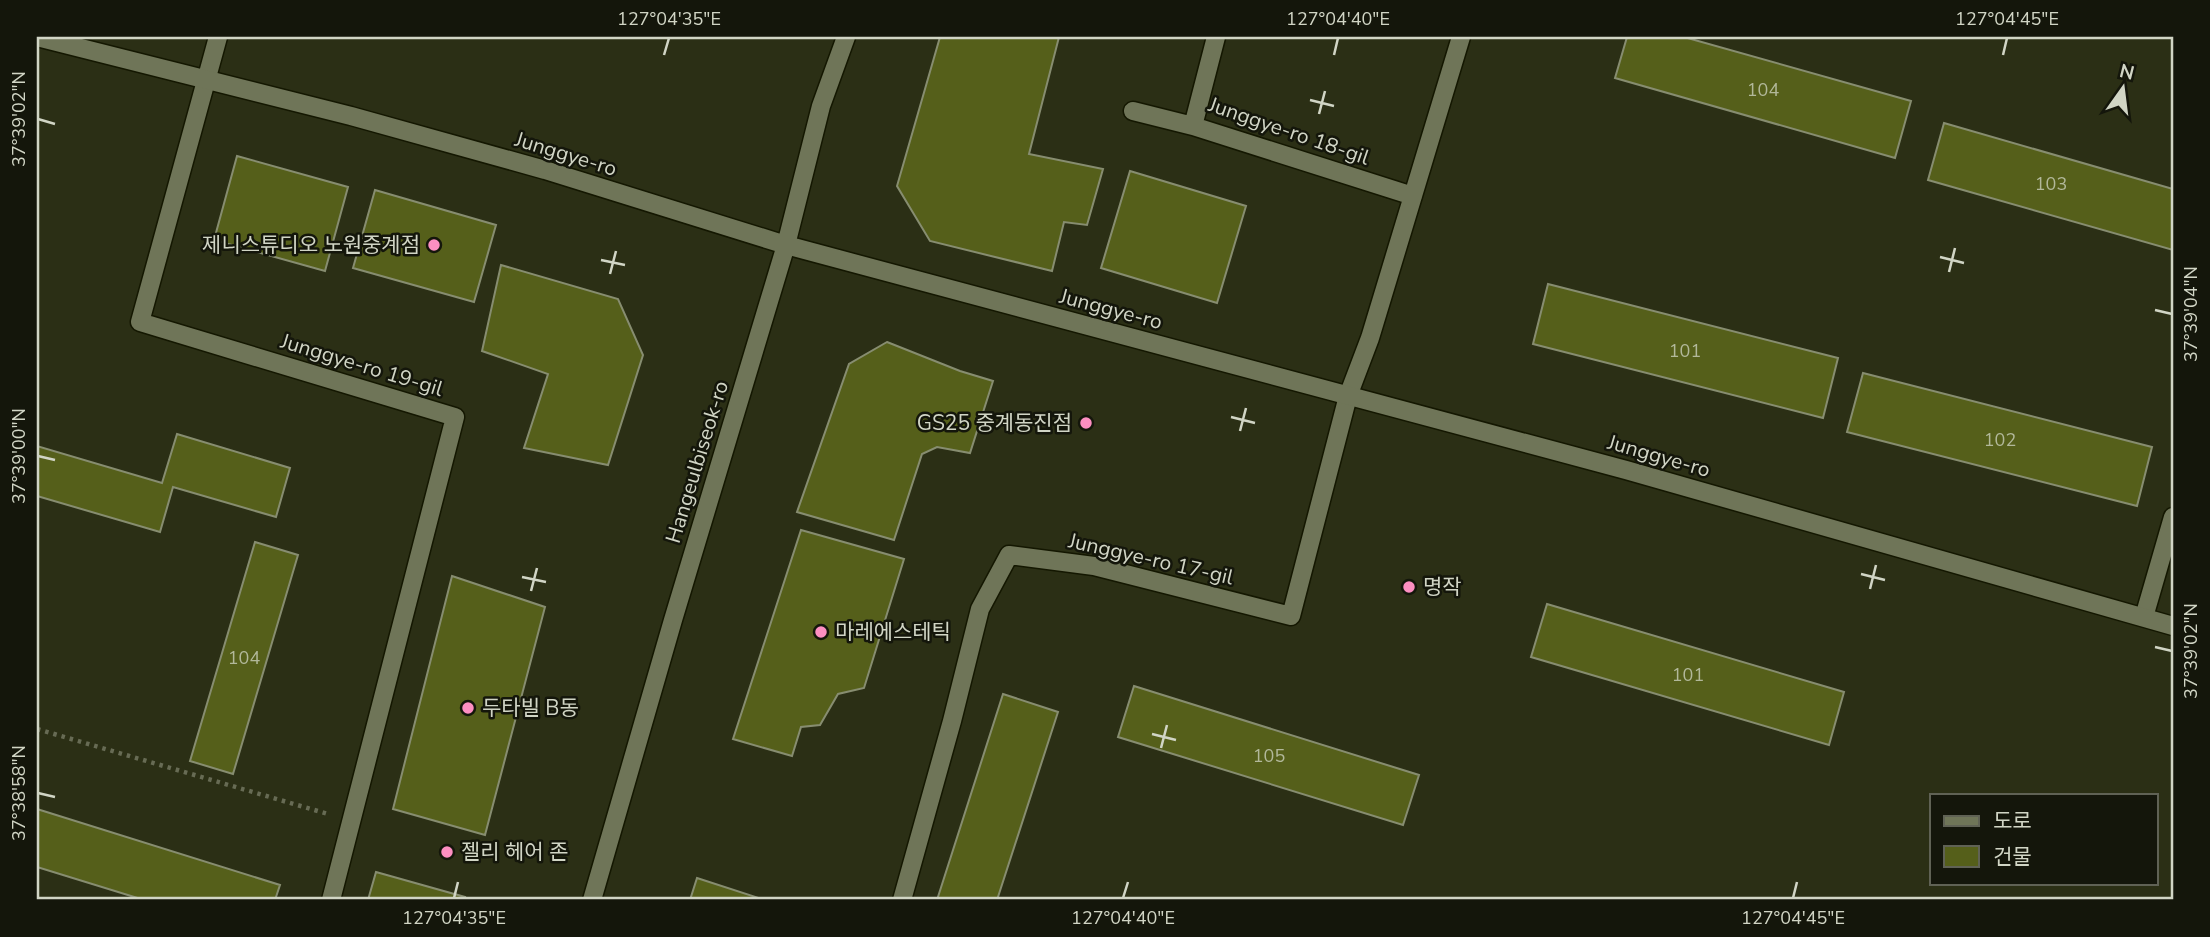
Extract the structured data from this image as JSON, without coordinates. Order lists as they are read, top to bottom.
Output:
{
  "streets": {
    "street": [
      "Junggye-ro 18-gil",
      "Junggye-ro",
      "Junggye-ro 19-gil",
      "Hangeulbiseok-ro",
      "Junggye-ro 17-gil"
    ]
  },
  "crossings": [
    ["Junggye-ro", "Junggye-ro 19-gil"],
    ["Junggye-ro", "Hangeulbiseok-ro"],
    ["Junggye-ro", "Junggye-ro 17-gil"]
  ],
  "places": [
    "제니스튜디오 노원중계점",
    "GS25 중계동진점",
    "명작",
    "마레에스테틱",
    "두타빌 B동",
    "젤리 헤어 존"
  ],
  "house_numbers": [
    "104",
    "103",
    "101",
    "102",
    "104",
    "101",
    "105"
  ],
  "legend": ["도로", "건물"],
  "north": "top",
  "coordinates": [
    "127°04'35\"E",
    "127°04'40\"E",
    "127°04'45\"E",
    "37°39'02\"N",
    "37°39'04\"N",
    "37°39'00\"N",
    "37°38'58\"N"
  ]
}
